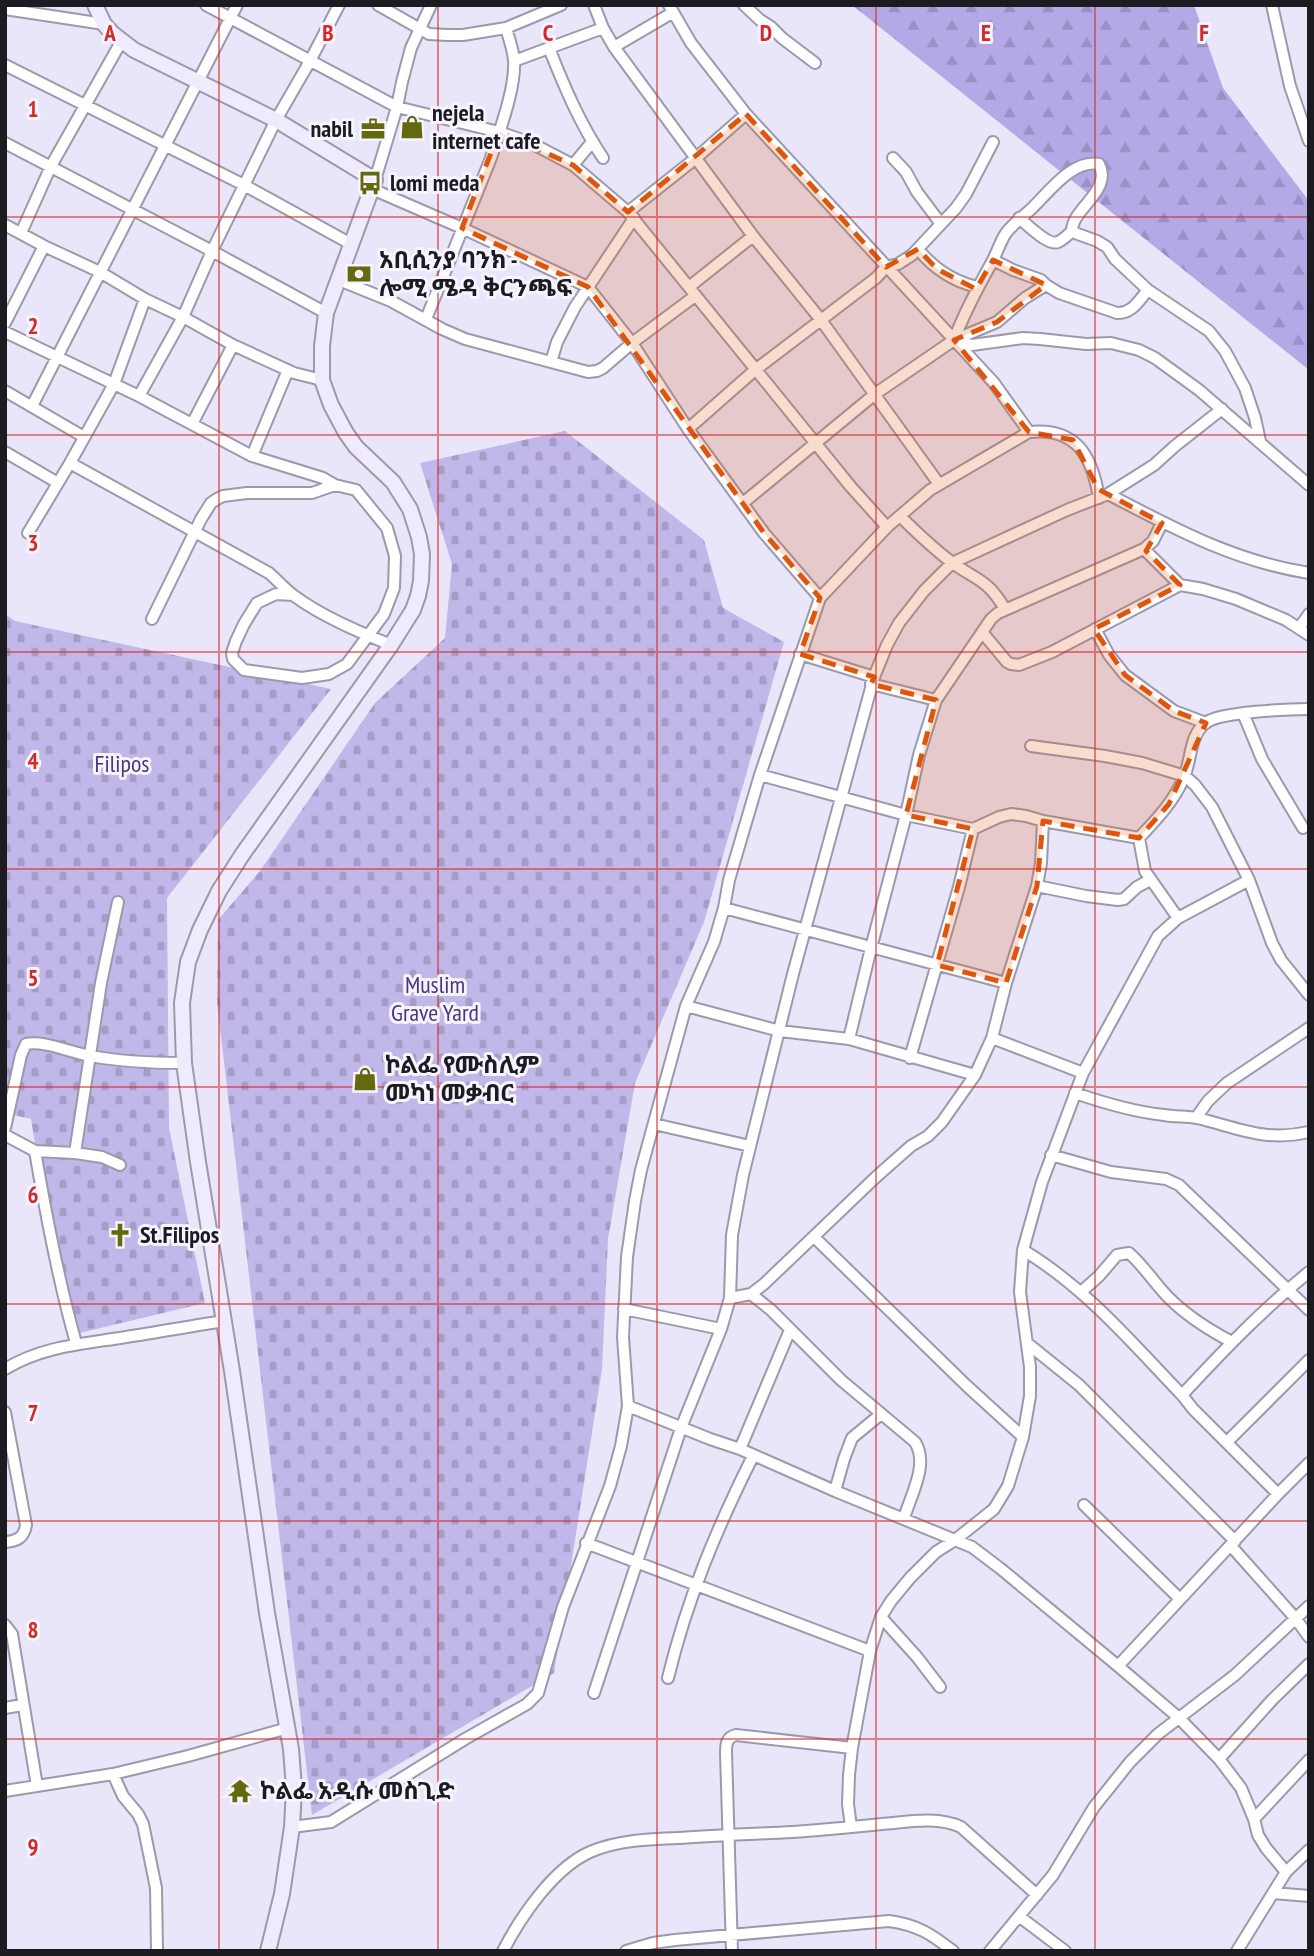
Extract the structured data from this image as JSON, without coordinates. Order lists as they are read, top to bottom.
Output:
{
  "parks": ["Filipos", "Muslim Grave Yard"],
  "places": {
    "shop": ["nejela internet cafe", "ኮልፌ የሙስሊም መካነ መቃብር"],
    "office": ["nabil"],
    "bus stop": ["lomi meda"],
    "bank": ["አቢሲንያ ባንክ - ሎሚ ሜዳ ቅርንጫፍ"],
    "church": ["St.Filipos"],
    "temple": ["ኮልፌ አዲሱ መስጊድ"]
  },
  "grid": {
    "columns": [
      "A",
      "B",
      "C",
      "D",
      "E",
      "F"
    ],
    "rows": [
      "1",
      "2",
      "3",
      "4",
      "5",
      "6",
      "7",
      "8",
      "9"
    ]
  }
}
